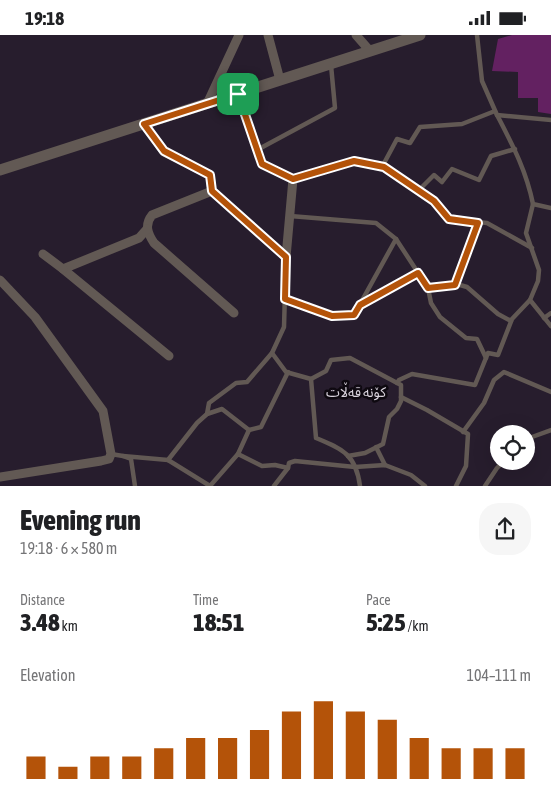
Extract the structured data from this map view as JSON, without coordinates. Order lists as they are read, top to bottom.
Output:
{
  "districts": ["کۆنە قەڵات"],
  "page": {
    "status": "19:18",
    "heading": ["Evening run", "19:18 · 6 × 580 m"],
    "stats": [
      ["Distance", "3.48 km"],
      ["Time", "18:51"],
      ["Pace", "5:25 /km"]
    ],
    "chart": ["Elevation", "104–111 m"]
  }
}
